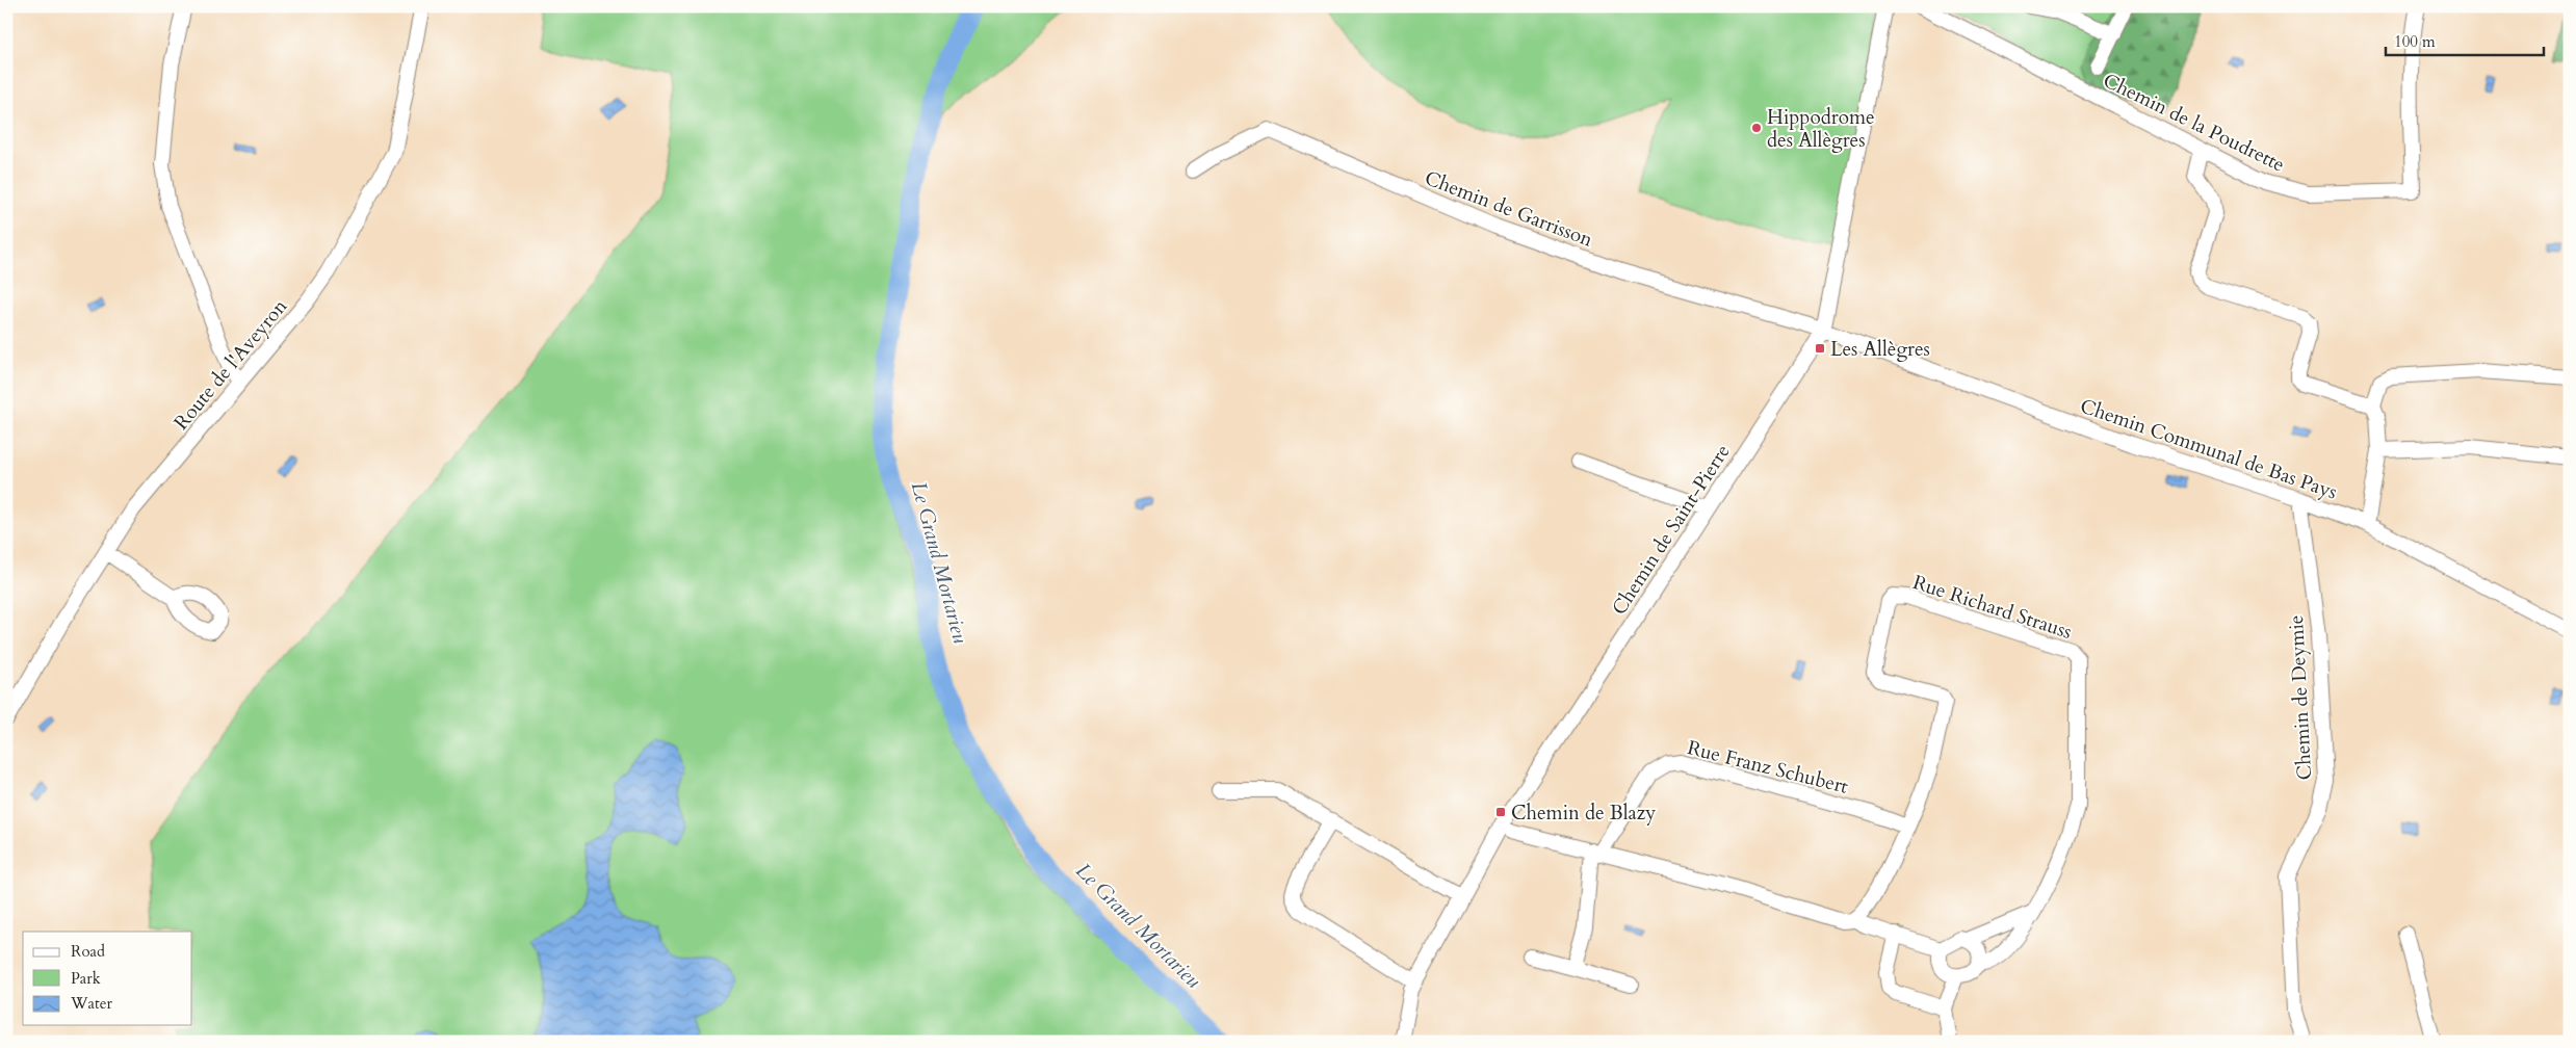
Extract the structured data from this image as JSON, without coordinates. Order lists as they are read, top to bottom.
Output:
{
  "streets": {
    "street": [
      "Chemin de la Poudrette",
      "Chemin de Garrisson",
      "Route de l'Aveyron",
      "Chemin Communal de Bas Pays",
      "Chemin de Saint-Pierre",
      "Rue Richard Strauss",
      "Chemin de Deymie",
      "Rue Franz Schubert"
    ]
  },
  "crossings": [
    ["Chemin de Garrisson", "Chemin Communal de Bas Pays"],
    ["Chemin de Garrisson", "Chemin de Saint-Pierre"],
    ["Chemin Communal de Bas Pays", "Chemin de Saint-Pierre"],
    ["Chemin Communal de Bas Pays", "Chemin de Deymie"],
    ["Rue Richard Strauss", "Rue Franz Schubert"]
  ],
  "water": ["Le Grand Mortarieu"],
  "places": {
    "other": ["Hippodrome des Allègres"],
    "transit": ["Les Allègres", "Chemin de Blazy"]
  },
  "legend": ["Road", "Park", "Water"],
  "scale_bar": "100 m"
}
